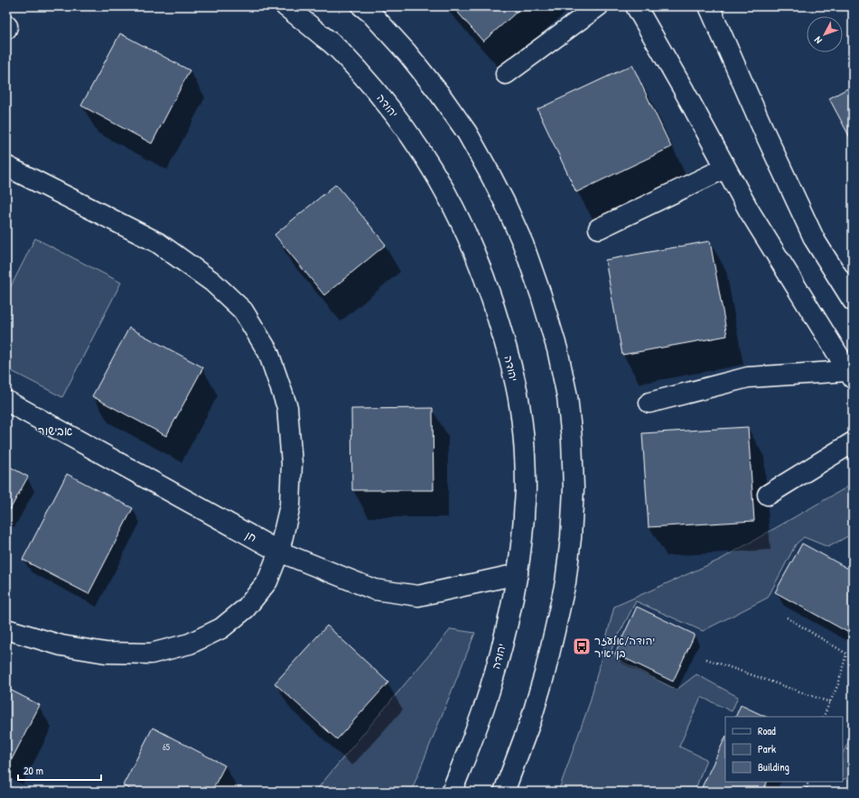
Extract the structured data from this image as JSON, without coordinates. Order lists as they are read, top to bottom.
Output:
{
  "streets": {
    "street": ["יהודה", "חן"]
  },
  "crossings": [
    ["יהודה", "חן"]
  ],
  "districts": ["אבישור"],
  "places": {
    "bus stop": ["יהודה/אלעזר בן יאיר"]
  },
  "house_numbers": ["65"],
  "legend": ["Road", "Park", "Building"],
  "scale_bar": "20 m",
  "north": "bottom left"
}
